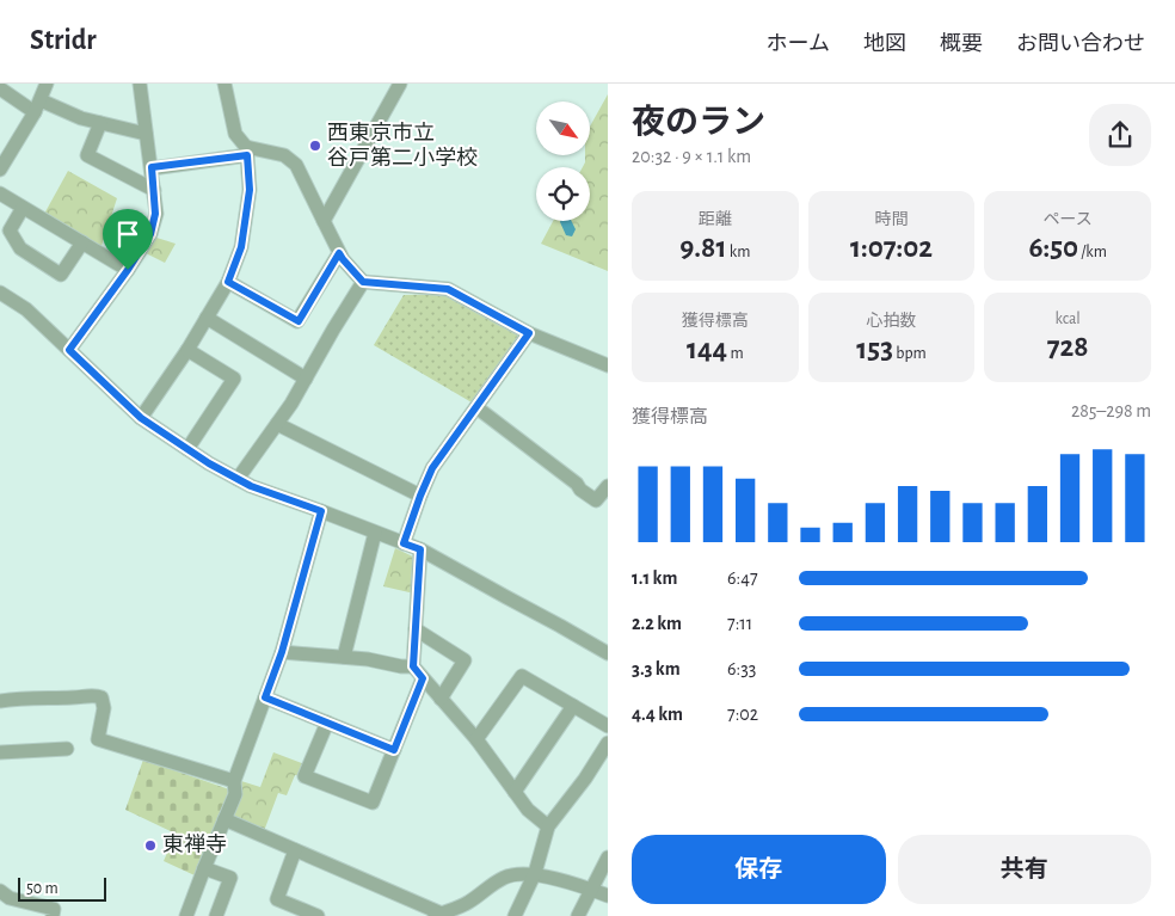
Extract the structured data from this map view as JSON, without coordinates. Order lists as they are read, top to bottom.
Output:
{
  "places": ["西東京市立 谷戸第二小学校", "東禅寺"],
  "scale_bar": "50 m",
  "north": "bottom right",
  "page": {
    "header": "Stridr",
    "nav": [
      "ホーム",
      "地図",
      "概要",
      "お問い合わせ"
    ],
    "heading": ["夜のラン", "20:32 · 9 × 1.1 km"],
    "stats": [
      ["距離", "9.81 km"],
      ["時間", "1:07:02"],
      ["ペース", "6:50 /km"],
      ["獲得標高", "144 m"],
      ["心拍数", "153 bpm"],
      ["kcal", "728"]
    ],
    "chart": ["獲得標高", "285–298 m"],
    "list": [
      {
        "name": "1.1 km",
        "note": "6:47"
      },
      {
        "name": "2.2 km",
        "note": "7:11"
      },
      {
        "name": "3.3 km",
        "note": "6:33"
      },
      {
        "name": "4.4 km",
        "note": "7:02"
      }
    ],
    "buttons": ["保存", "共有"],
    "scale": "50 m"
  }
}
